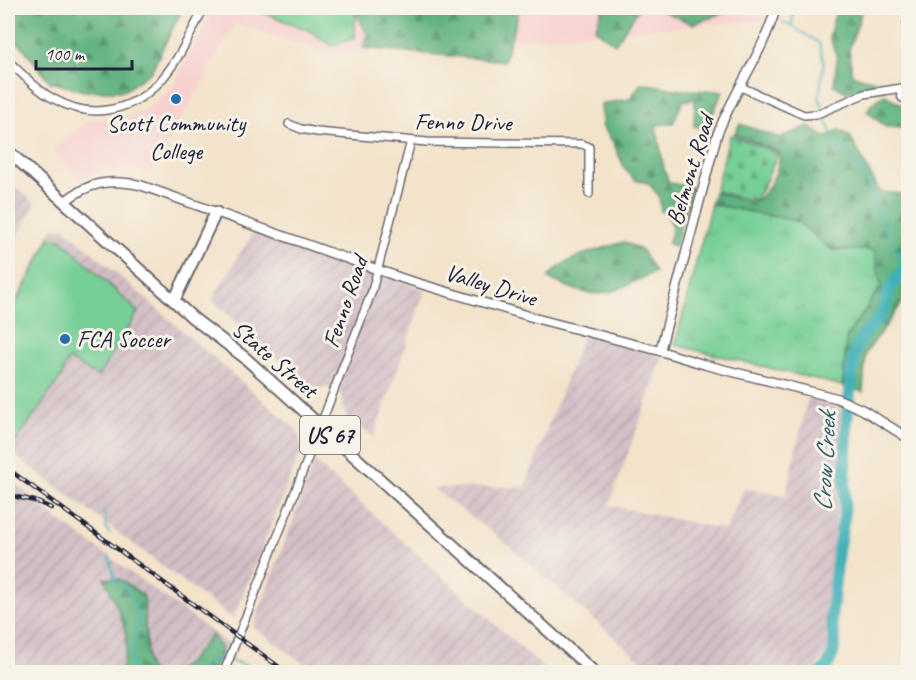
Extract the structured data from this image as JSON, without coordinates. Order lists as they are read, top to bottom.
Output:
{
  "streets": {
    "main road": ["State Street", "US 67"],
    "street": [
      "Fenno Drive",
      "Belmont Road",
      "Valley Drive",
      "Fenno Road"
    ]
  },
  "crossings": [
    ["Fenno Drive", "Fenno Road"],
    ["Belmont Road", "Valley Drive"],
    ["Valley Drive", "Fenno Road"],
    ["Valley Drive", "State Street"],
    ["Fenno Road", "State Street"]
  ],
  "water": ["Crow Creek"],
  "places": ["Scott Community College", "FCA Soccer"],
  "scale_bar": "100 m"
}
